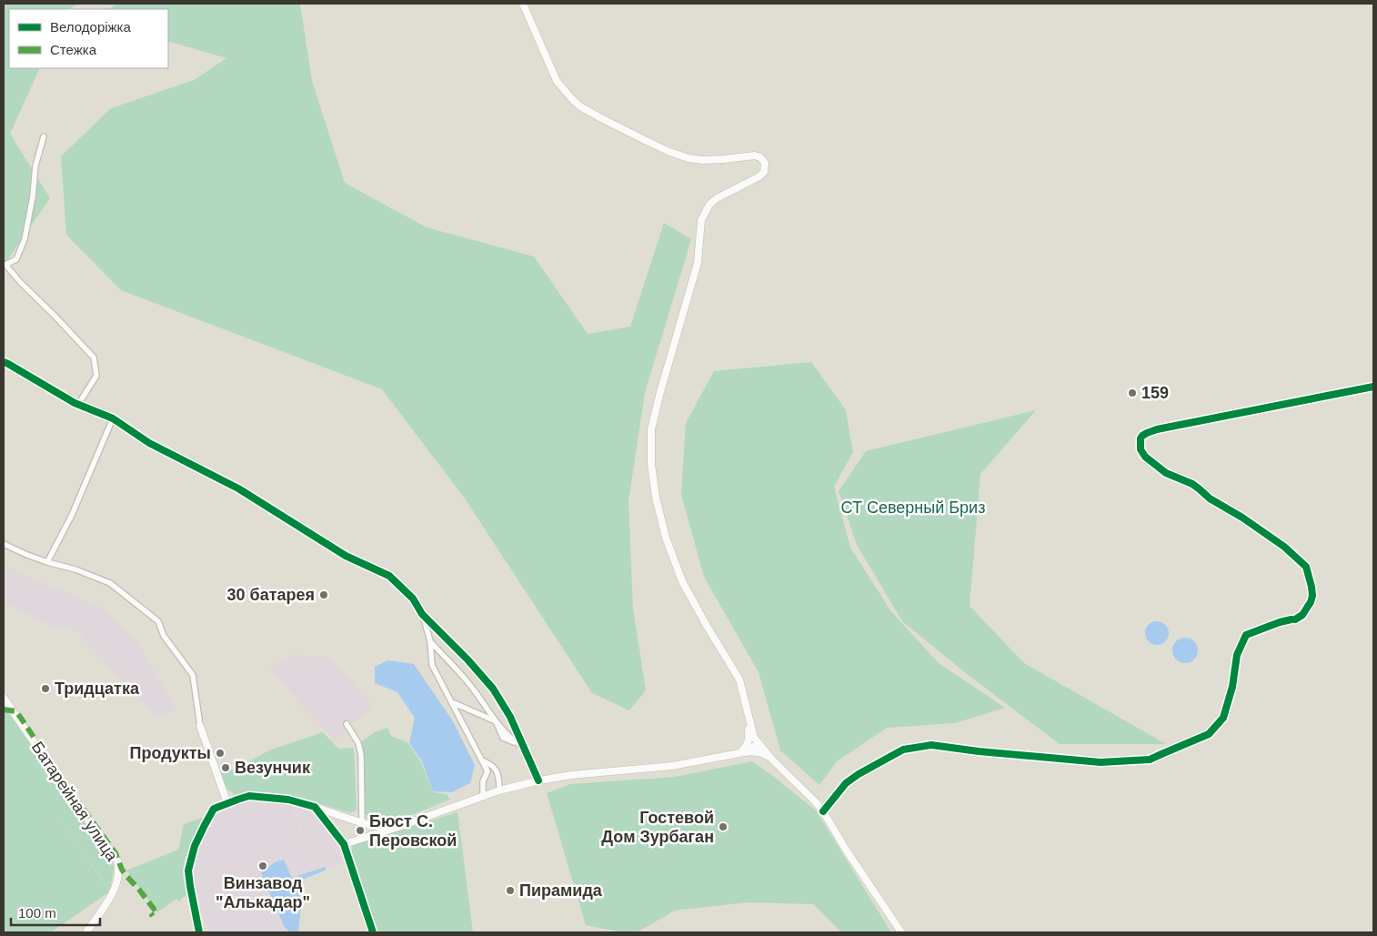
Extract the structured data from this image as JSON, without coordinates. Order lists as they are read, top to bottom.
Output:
{
  "streets": {
    "street": ["Батарейная улица"]
  },
  "parks": ["СТ Северный Бриз"],
  "places": [
    "159",
    "30 батарея",
    "Тридцатка",
    "Продукты",
    "Везунчик",
    "Гостевой Дом Зурбаган",
    "Бюст С. Перовской",
    "Винзавод \"Алькадар\"",
    "Пирамида"
  ],
  "legend": ["Велодоріжка", "Стежка"],
  "scale_bar": "100 m"
}
